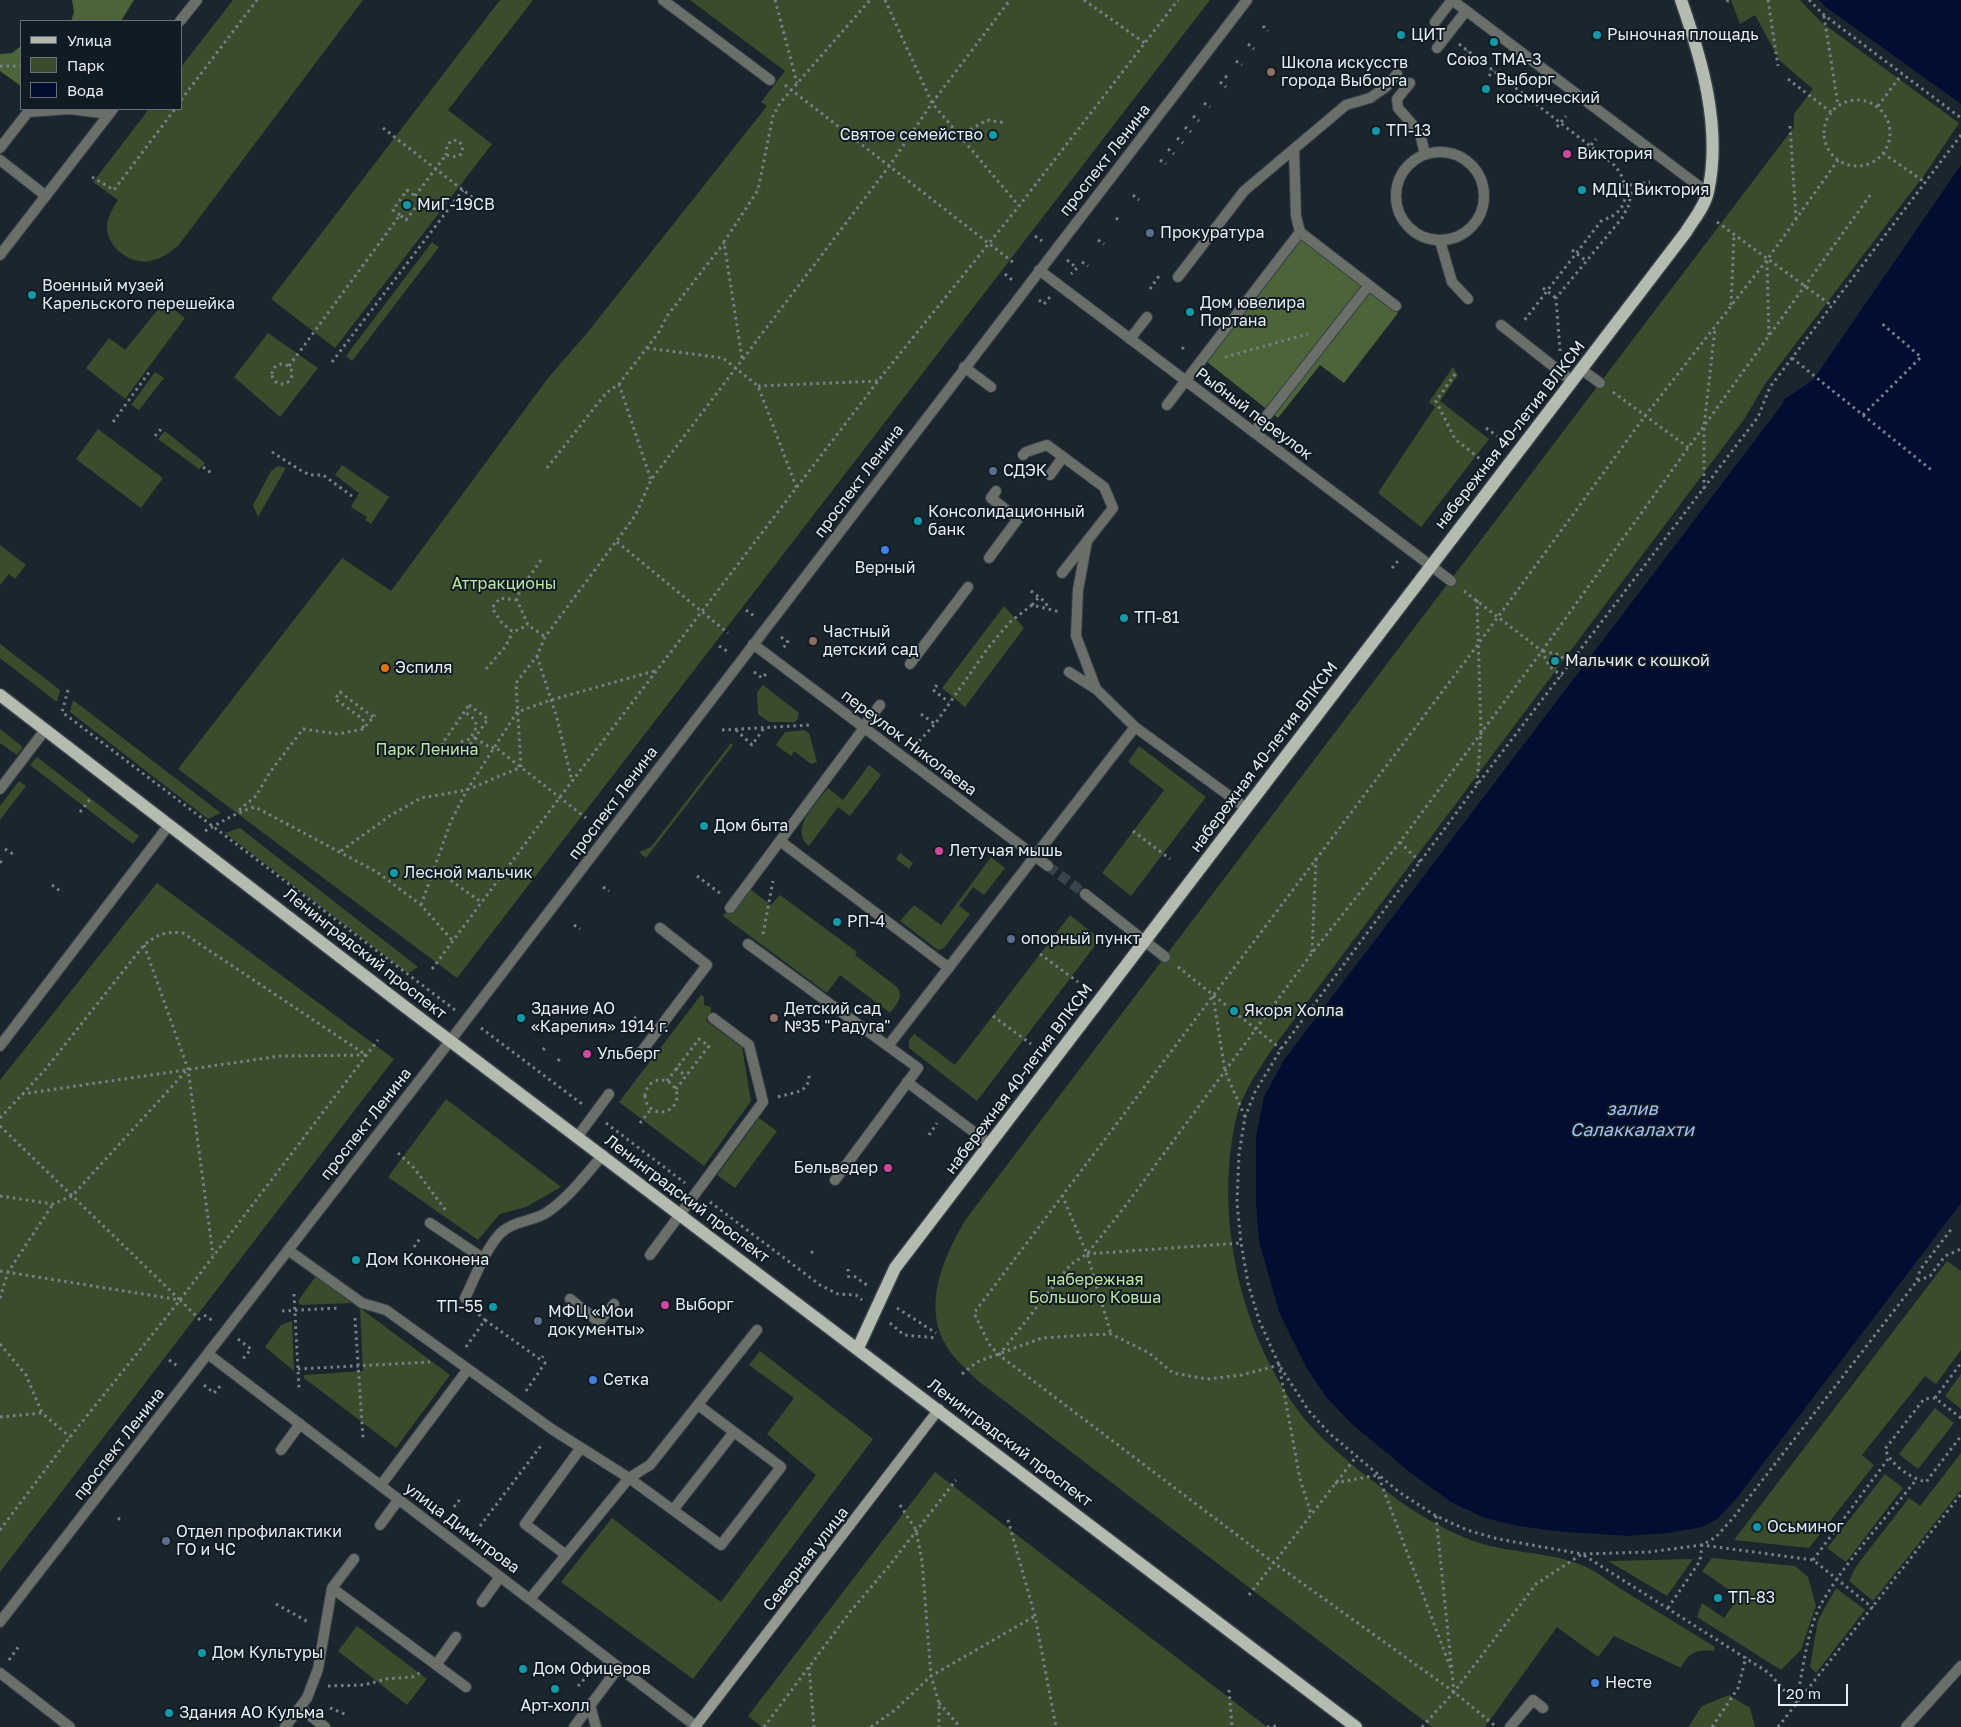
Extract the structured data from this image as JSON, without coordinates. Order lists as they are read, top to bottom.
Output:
{
  "streets": {
    "main road": ["набережная 40-летия ВЛКСМ", "Ленинградский проспект", "Северная улица"],
    "street": [
      "проспект Ленина",
      "Рыбный переулок",
      "переулок Николаева",
      "улица Димитрова"
    ]
  },
  "crossings": [
    ["проспект Ленина", "Рыбный переулок"],
    ["проспект Ленина", "переулок Николаева"],
    ["проспект Ленина", "Ленинградский проспект"],
    ["проспект Ленина", "улица Димитрова"],
    ["Рыбный переулок", "набережная 40-летия ВЛКСМ"],
    ["набережная 40-летия ВЛКСМ", "Ленинградский проспект"],
    ["Ленинградский проспект", "Северная улица"],
    ["улица Димитрова", "Северная улица"]
  ],
  "water": ["залив Салаккалахти"],
  "parks": ["Аттракционы", "Парк Ленина", "набережная Большого Ковша"],
  "places": [
    "ЦИТ",
    "Рыночная площадь",
    "Союз ТМА-3",
    "Школа искусств города Выборга",
    "Выборг космический",
    "ТП-13",
    "Святое семейство",
    "Виктория",
    "МДЦ Виктория",
    "МиГ-19СВ",
    "Прокуратура",
    "Военный музей Карельского перешейка",
    "Дом ювелира Портана",
    "СДЭК",
    "Консолидационный банк",
    "Верный",
    "ТП-81",
    "Частный детский сад",
    "Мальчик с кошкой",
    "Эспиля",
    "Дом быта",
    "Летучая мышь",
    "Лесной мальчик",
    "РП-4",
    "опорный пункт",
    "Якоря Холла",
    "Здание АО «Карелия» 1914 г.",
    "Детский сад №35 \"Радуга\"",
    "Ульберг",
    "Бельведер",
    "Дом Конконена",
    "Выборг",
    "ТП-55",
    "МФЦ «Мои документы»",
    "Сетка",
    "Осьминог",
    "Отдел профилактики ГО и ЧС",
    "ТП-83",
    "Дом Культуры",
    "Дом Офицеров",
    "Несте",
    "Арт-холл",
    "Здания АО Кульма"
  ],
  "legend": ["Улица", "Парк", "Вода"],
  "scale_bar": "20 m"
}
